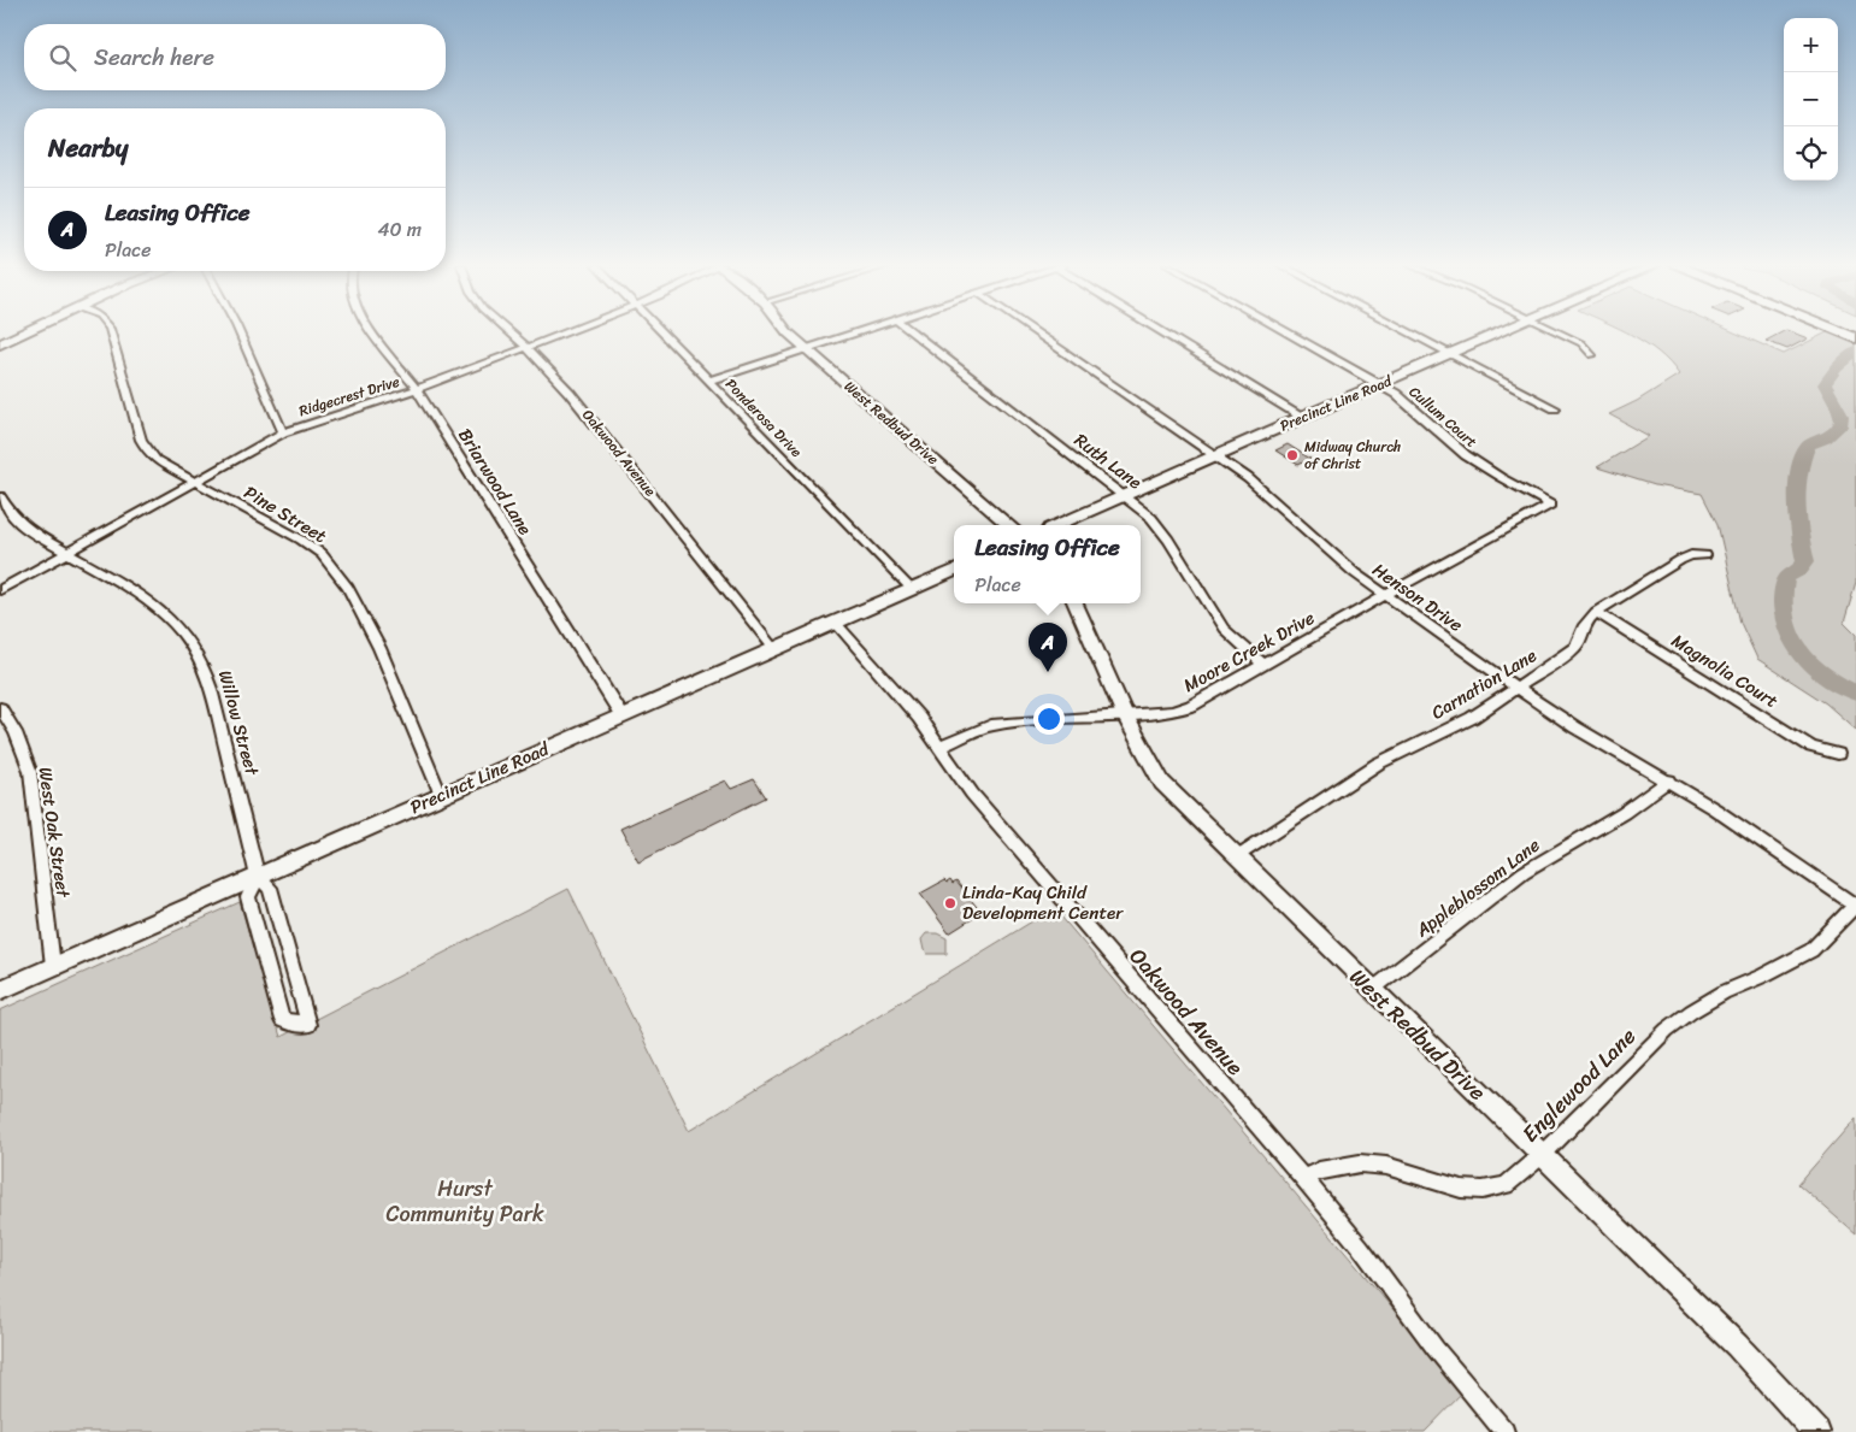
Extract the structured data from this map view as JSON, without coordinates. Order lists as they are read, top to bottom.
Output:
{
  "streets": {
    "main road": ["Precinct Line Road", "West Redbud Drive"],
    "street": [
      "Ridgecrest Drive",
      "Cullum Court",
      "Ponderosa Drive",
      "Oakwood Avenue",
      "Ruth Lane",
      "Briarwood Lane",
      "Pine Street",
      "Henson Drive",
      "Moore Creek Drive",
      "Magnolia Court",
      "Carnation Lane",
      "Willow Street",
      "West Oak Street",
      "Appleblossom Lane",
      "Englewood Lane"
    ]
  },
  "crossings": [
    ["Ridgecrest Drive", "Oakwood Avenue"],
    ["Ridgecrest Drive", "Briarwood Lane"],
    ["Ridgecrest Drive", "Pine Street"],
    ["Ridgecrest Drive", "Willow Street"],
    ["Precinct Line Road", "Cullum Court"],
    ["Precinct Line Road", "Ponderosa Drive"],
    ["Precinct Line Road", "Oakwood Avenue"],
    ["Precinct Line Road", "Ruth Lane"],
    ["Precinct Line Road", "Briarwood Lane"],
    ["Precinct Line Road", "Pine Street"],
    ["Precinct Line Road", "Henson Drive"],
    ["Precinct Line Road", "Willow Street"],
    ["Precinct Line Road", "West Oak Street"],
    ["Cullum Court", "Moore Creek Drive"],
    ["West Redbud Drive", "Moore Creek Drive"],
    ["West Redbud Drive", "Carnation Lane"],
    ["West Redbud Drive", "Appleblossom Lane"],
    ["West Redbud Drive", "Englewood Lane"],
    ["Oakwood Avenue", "Moore Creek Drive"],
    ["Oakwood Avenue", "Englewood Lane"],
    ["Ruth Lane", "Moore Creek Drive"],
    ["Henson Drive", "Moore Creek Drive"],
    ["Henson Drive", "Carnation Lane"],
    ["Henson Drive", "Appleblossom Lane"],
    ["Henson Drive", "Englewood Lane"],
    ["Magnolia Court", "Carnation Lane"]
  ],
  "parks": ["Hurst Community Park"],
  "places": ["Midway Church of Christ", "Linda-Kay Child Development Center"],
  "page": {
    "map_buttons": ["+", "−"],
    "search": "Search here",
    "heading": "Nearby",
    "list": [
      {
        "mark": "A",
        "name": "Leasing Office",
        "note": "Place",
        "value": "40 m"
      }
    ],
    "popup": ["Leasing Office", "Place"],
    "pins": "A"
  }
}
